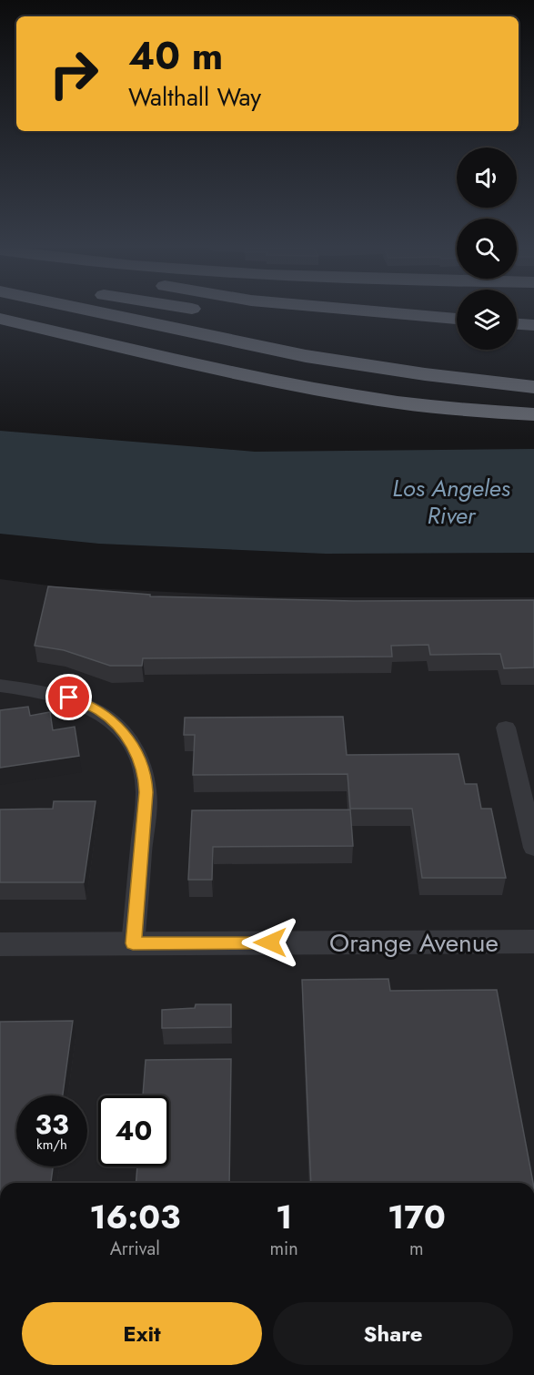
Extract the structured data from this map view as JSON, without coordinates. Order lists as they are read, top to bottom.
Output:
{
  "streets": {
    "street": ["Orange Avenue"]
  },
  "water": ["Los Angeles River"],
  "page": {
    "turn": ["40 m", "Walthall Way"],
    "speed": "33 km/h",
    "limit": "40",
    "eta": [
      "16:03",
      "Arrival",
      "1",
      "min",
      "170",
      "m"
    ],
    "buttons": ["Exit", "Share"]
  }
}
